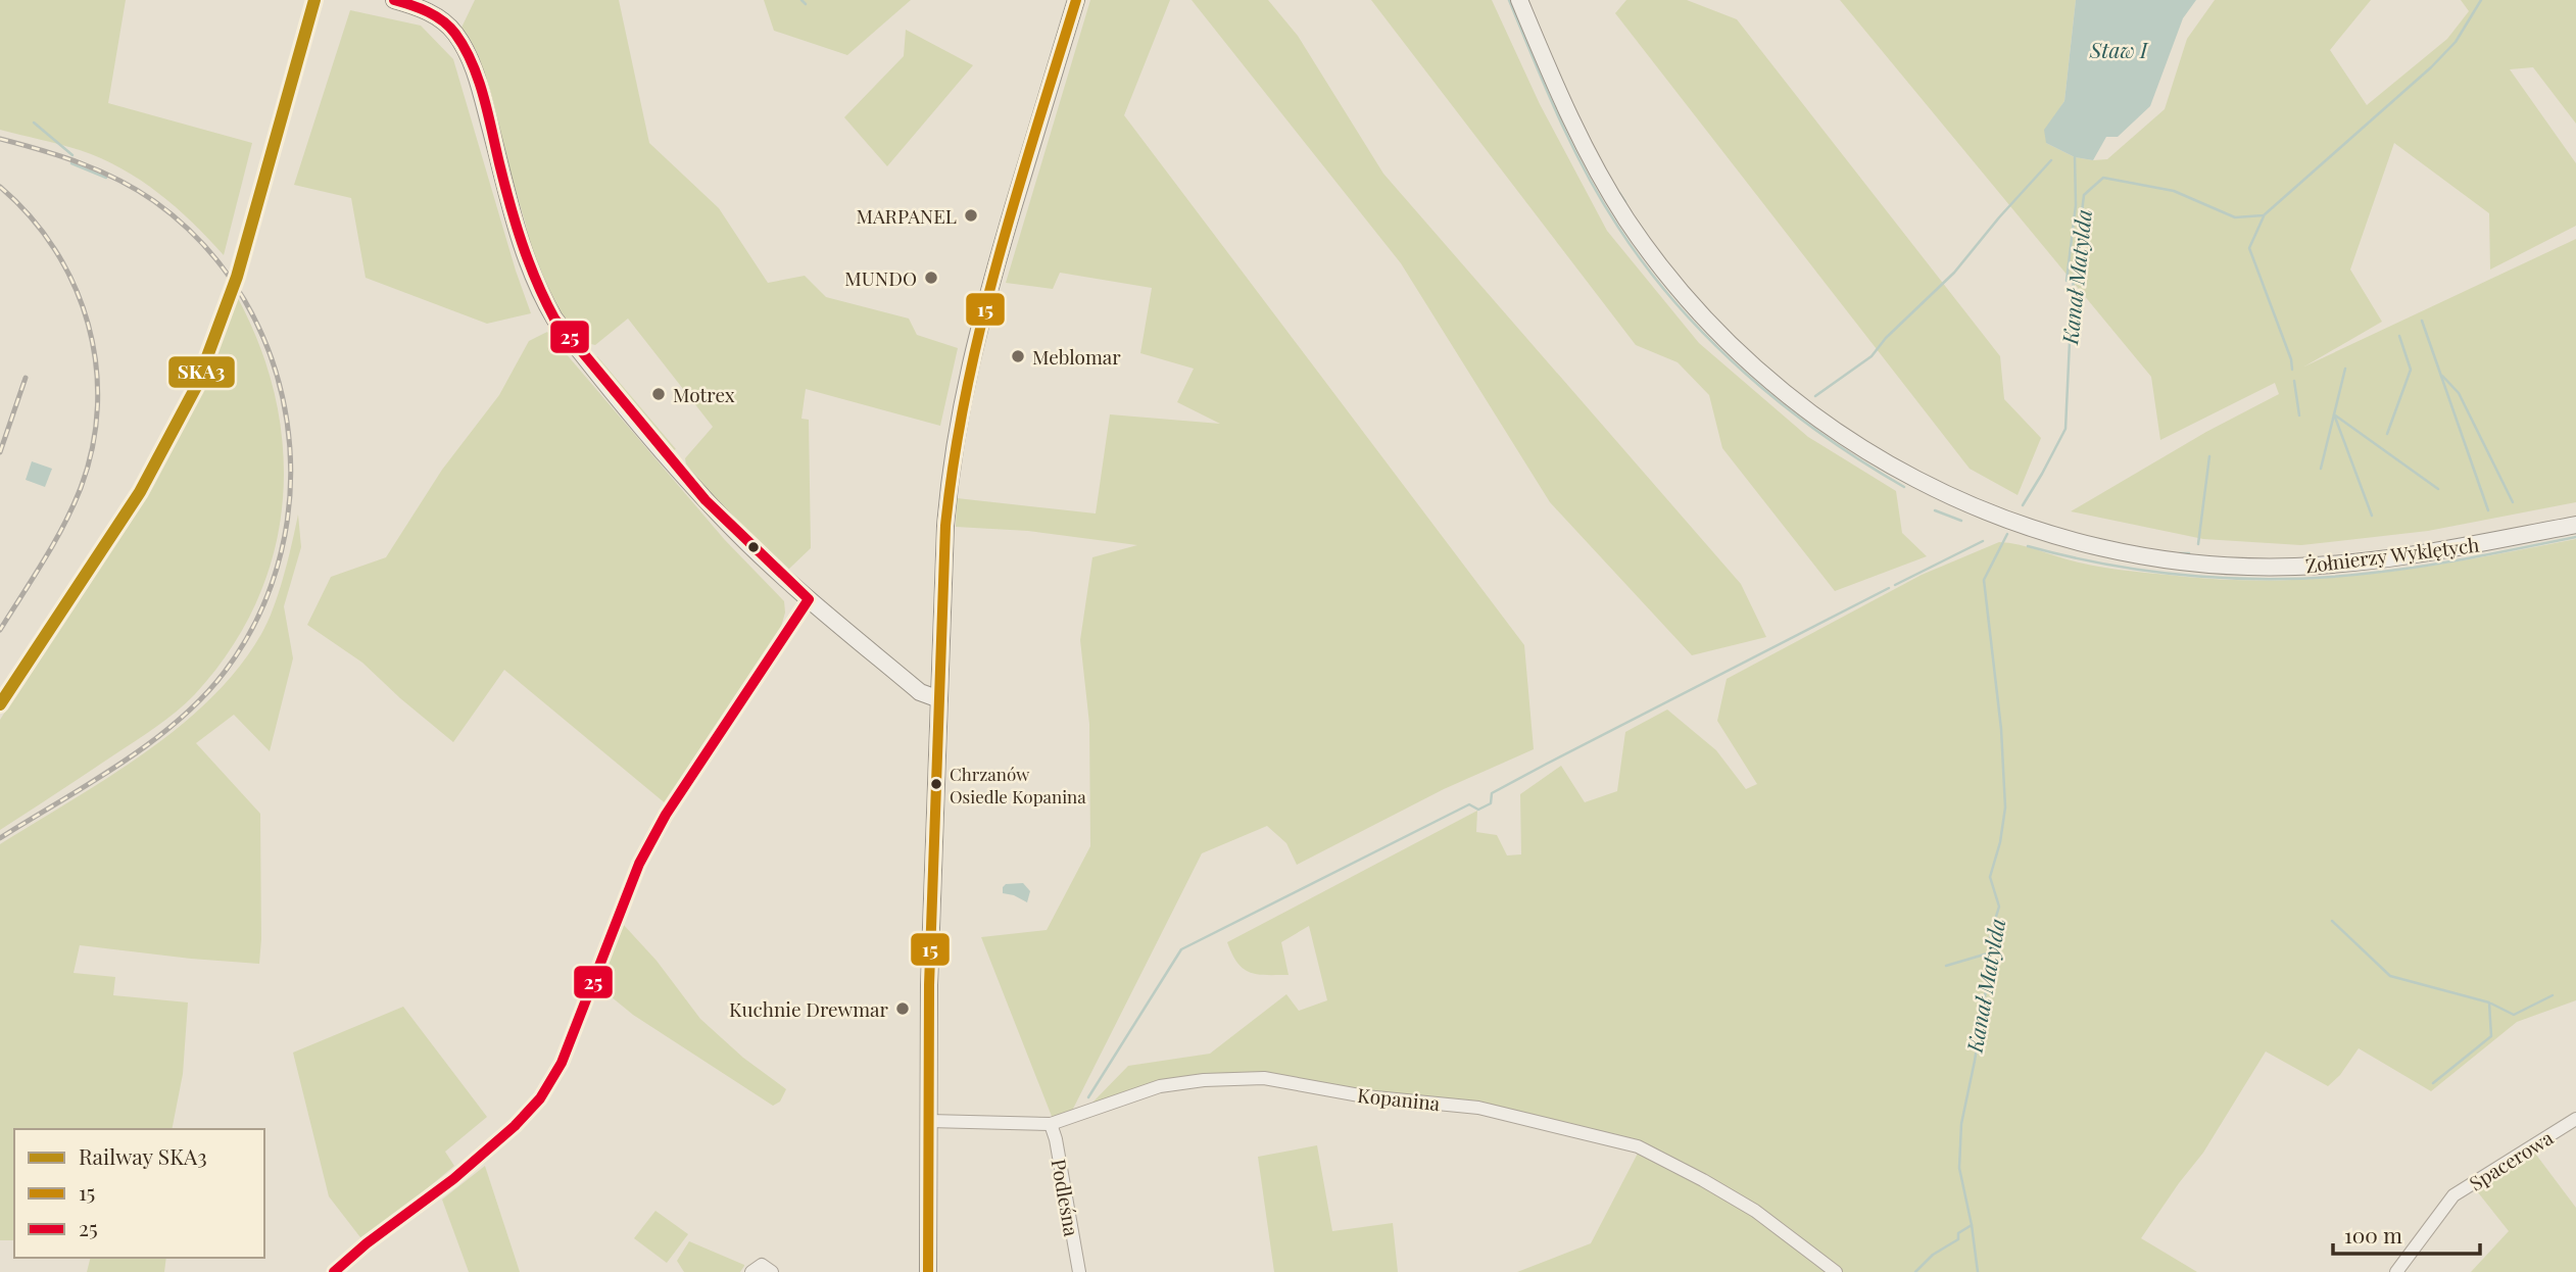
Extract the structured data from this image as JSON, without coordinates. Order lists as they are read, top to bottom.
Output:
{
  "streets": {
    "street": [
      "Żołnierzy Wyklętych",
      "Kopanina",
      "Spacerowa",
      "Podleśna"
    ]
  },
  "crossings": [
    ["Kopanina", "Podleśna"]
  ],
  "water": ["Staw I", "Kanał Matylda"],
  "places": [
    "MARPANEL",
    "MUNDO",
    "Meblomar",
    "Motrex",
    "Chrzanów Osiedle Kopanina",
    "Kuchnie Drewmar"
  ],
  "lines": ["rail line SKA3", "transit line 15", "transit line 25"],
  "legend": ["Railway SKA3", "15", "25"],
  "scale_bar": "100 m"
}
